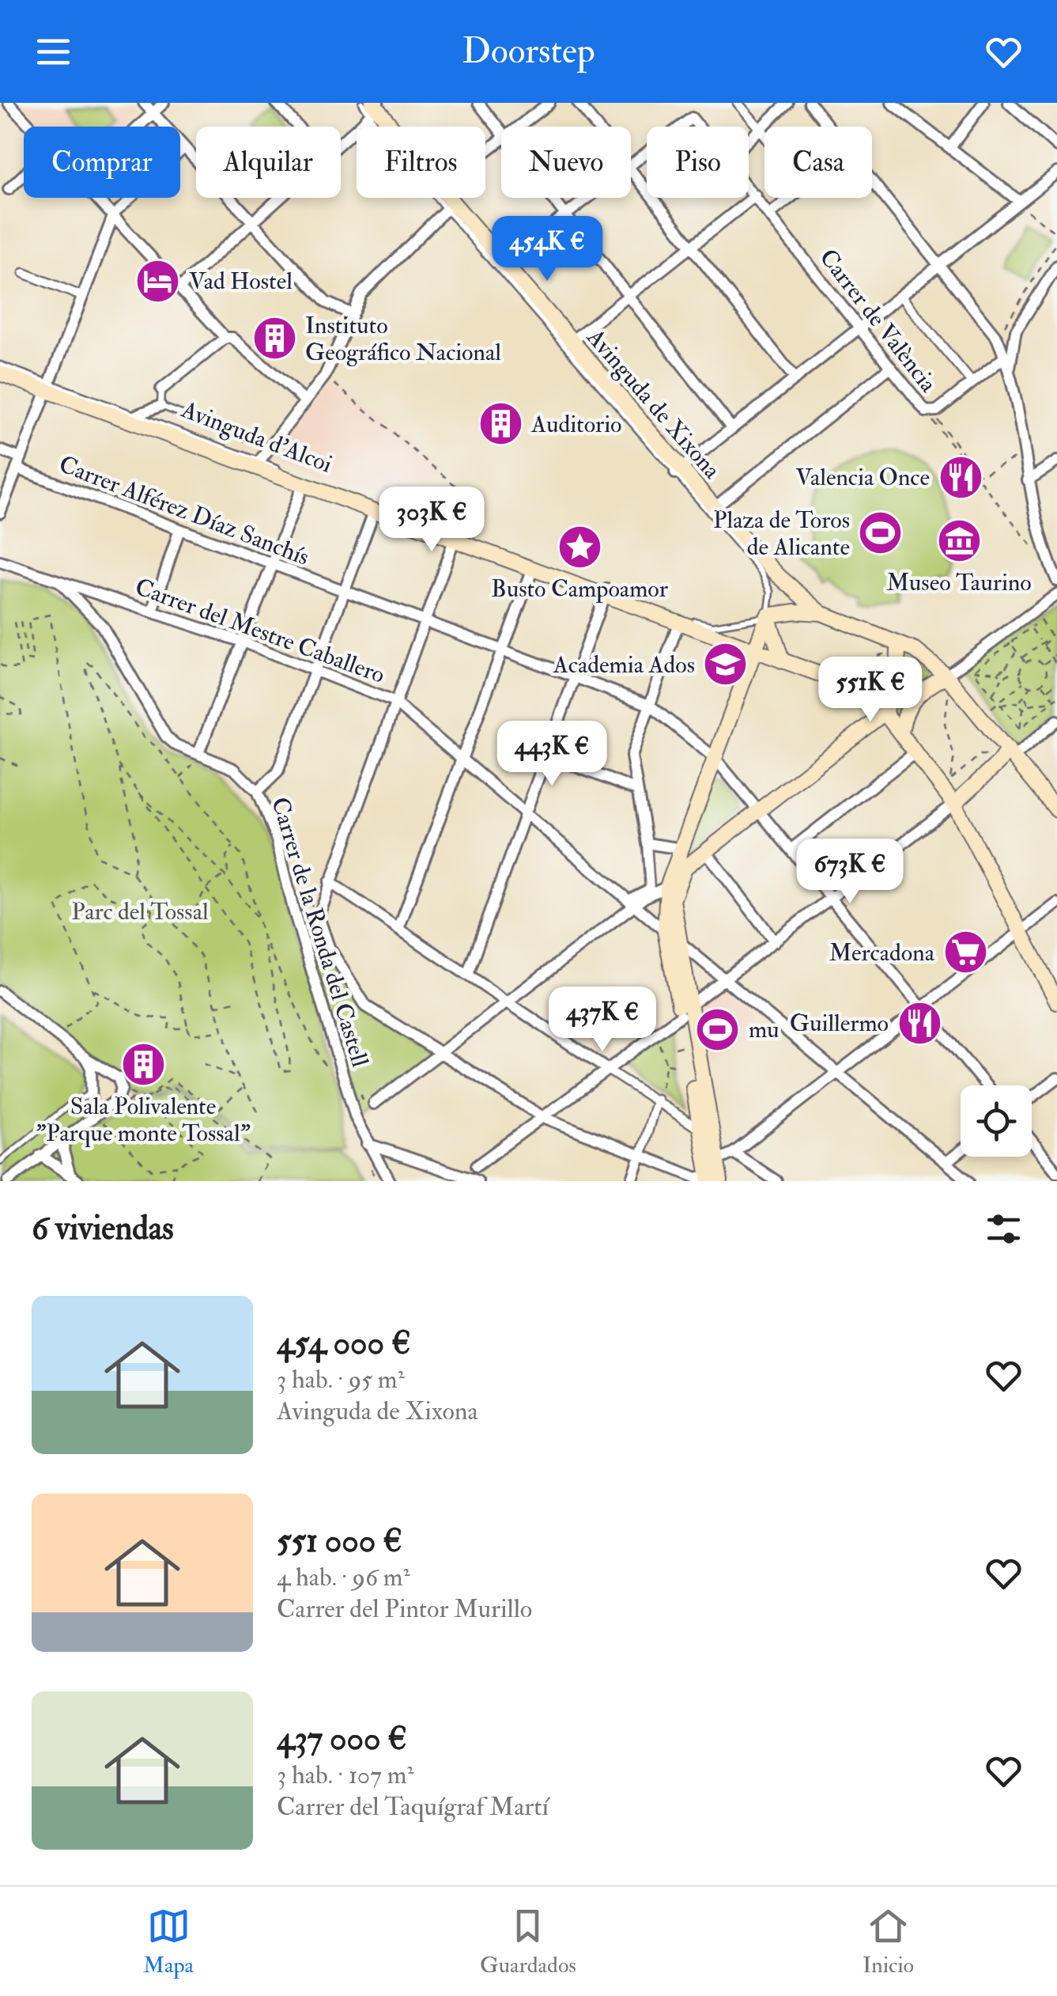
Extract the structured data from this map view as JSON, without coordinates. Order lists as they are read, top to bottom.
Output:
{
  "streets": {
    "main road": ["Avinguda de Xixona", "Avinguda d'Alcoi"],
    "street": [
      "Carrer de València",
      "Carrer Alférez Díaz Sanchís",
      "Carrer del Mestre Caballero",
      "Carrer de la Ronda del Castell"
    ]
  },
  "crossings": [
    ["Avinguda de Xixona", "Avinguda d'Alcoi"],
    ["Carrer del Mestre Caballero", "Carrer de la Ronda del Castell"]
  ],
  "parks": ["Parc del Tossal"],
  "places": {
    "hotel": ["Vad Hostel"],
    "building": ["Instituto Geográfico Nacional", "Auditorio", "Sala Polivalente \"Parque monte Tossal\""],
    "restaurant": ["Valencia Once", "Guillermo"],
    "sports": ["Plaza de Toros de Alicante", "mu"],
    "museum": ["Museo Taurino"],
    "place": ["Busto Campoamor"],
    "school or university": ["Academia Ados"],
    "supermarket": ["Mercadona"]
  },
  "page": {
    "header": "Doorstep",
    "chip": [
      "Comprar",
      "Alquilar",
      "Filtros",
      "Nuevo",
      "Piso",
      "Casa"
    ],
    "price": [
      "454K €",
      "303K €",
      "551K €",
      "443K €",
      "673K €",
      "437K €"
    ],
    "heading": "6 viviendas",
    "list": [
      {
        "name": "454 000 €",
        "note": "3 hab. · 95 m² · Avinguda de Xixona"
      },
      {
        "name": "551 000 €",
        "note": "4 hab. · 96 m² · Carrer del Pintor Murillo"
      },
      {
        "name": "437 000 €",
        "note": "3 hab. · 107 m² · Carrer del Taquígraf Martí"
      }
    ],
    "tabs": ["Mapa", "Guardados", "Inicio"]
  }
}
